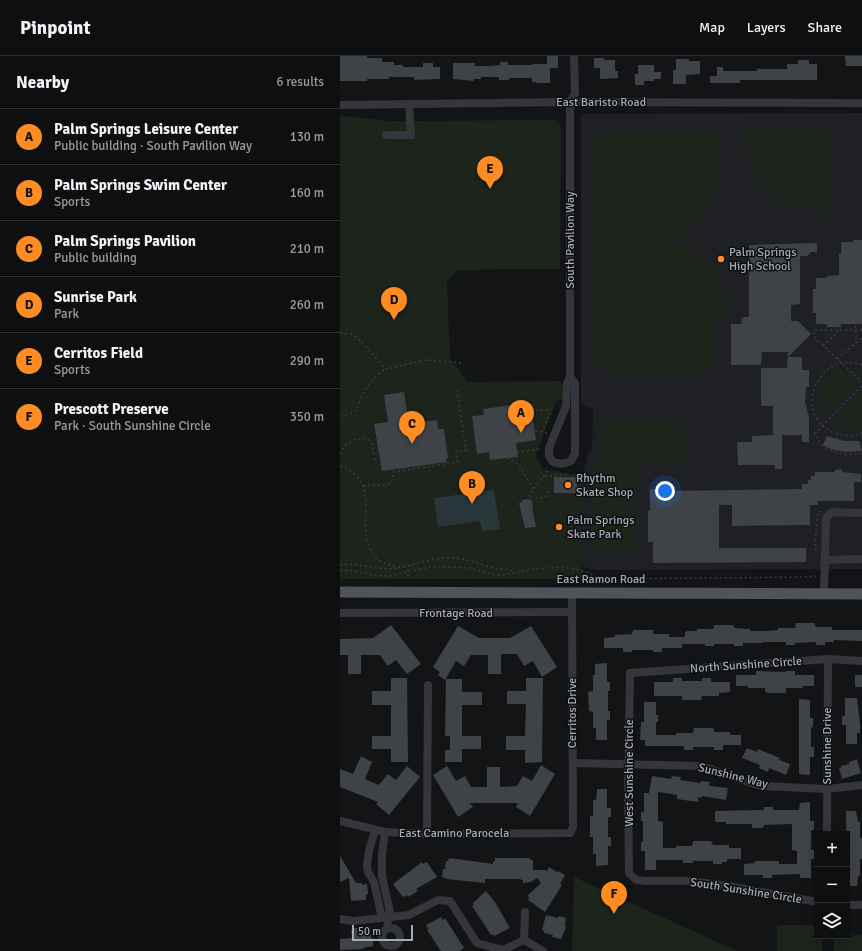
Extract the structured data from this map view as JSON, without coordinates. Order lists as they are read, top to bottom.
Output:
{
  "streets": {
    "main road": ["East Ramon Road"],
    "street": [
      "East Baristo Road",
      "South Pavilion Way",
      "Frontage Road",
      "North Sunshine Circle",
      "Cerritos Drive",
      "Sunshine Drive",
      "West Sunshine Circle",
      "Sunshine Way",
      "East Camino Parocela",
      "South Sunshine Circle"
    ]
  },
  "crossings": [
    ["East Baristo Road", "South Pavilion Way"],
    ["East Ramon Road", "Cerritos Drive"],
    ["Frontage Road", "Cerritos Drive"],
    ["North Sunshine Circle", "Sunshine Drive"],
    ["North Sunshine Circle", "West Sunshine Circle"],
    ["Cerritos Drive", "East Camino Parocela"],
    ["Sunshine Drive", "Sunshine Way"],
    ["West Sunshine Circle", "Sunshine Way"],
    ["West Sunshine Circle", "South Sunshine Circle"]
  ],
  "places": ["Palm Springs High School", "Rhythm Skate Shop", "Palm Springs Skate Park"],
  "scale_bar": "50 m",
  "page": {
    "header": "Pinpoint",
    "nav": ["Map", "Layers", "Share"],
    "heading": ["Nearby", "6 results"],
    "list": [
      {
        "mark": "A",
        "name": "Palm Springs Leisure Center",
        "note": "Public building · South Pavilion Way",
        "value": "130 m"
      },
      {
        "mark": "B",
        "name": "Palm Springs Swim Center",
        "note": "Sports",
        "value": "160 m"
      },
      {
        "mark": "C",
        "name": "Palm Springs Pavilion",
        "note": "Public building",
        "value": "210 m"
      },
      {
        "mark": "D",
        "name": "Sunrise Park",
        "note": "Park",
        "value": "260 m"
      },
      {
        "mark": "E",
        "name": "Cerritos Field",
        "note": "Sports",
        "value": "290 m"
      },
      {
        "mark": "F",
        "name": "Prescott Preserve",
        "note": "Park · South Sunshine Circle",
        "value": "350 m"
      }
    ],
    "pins": [
      "E",
      "D",
      "A",
      "C",
      "B",
      "F"
    ],
    "map_buttons": ["+", "−"],
    "scale": "50 m"
  }
}
